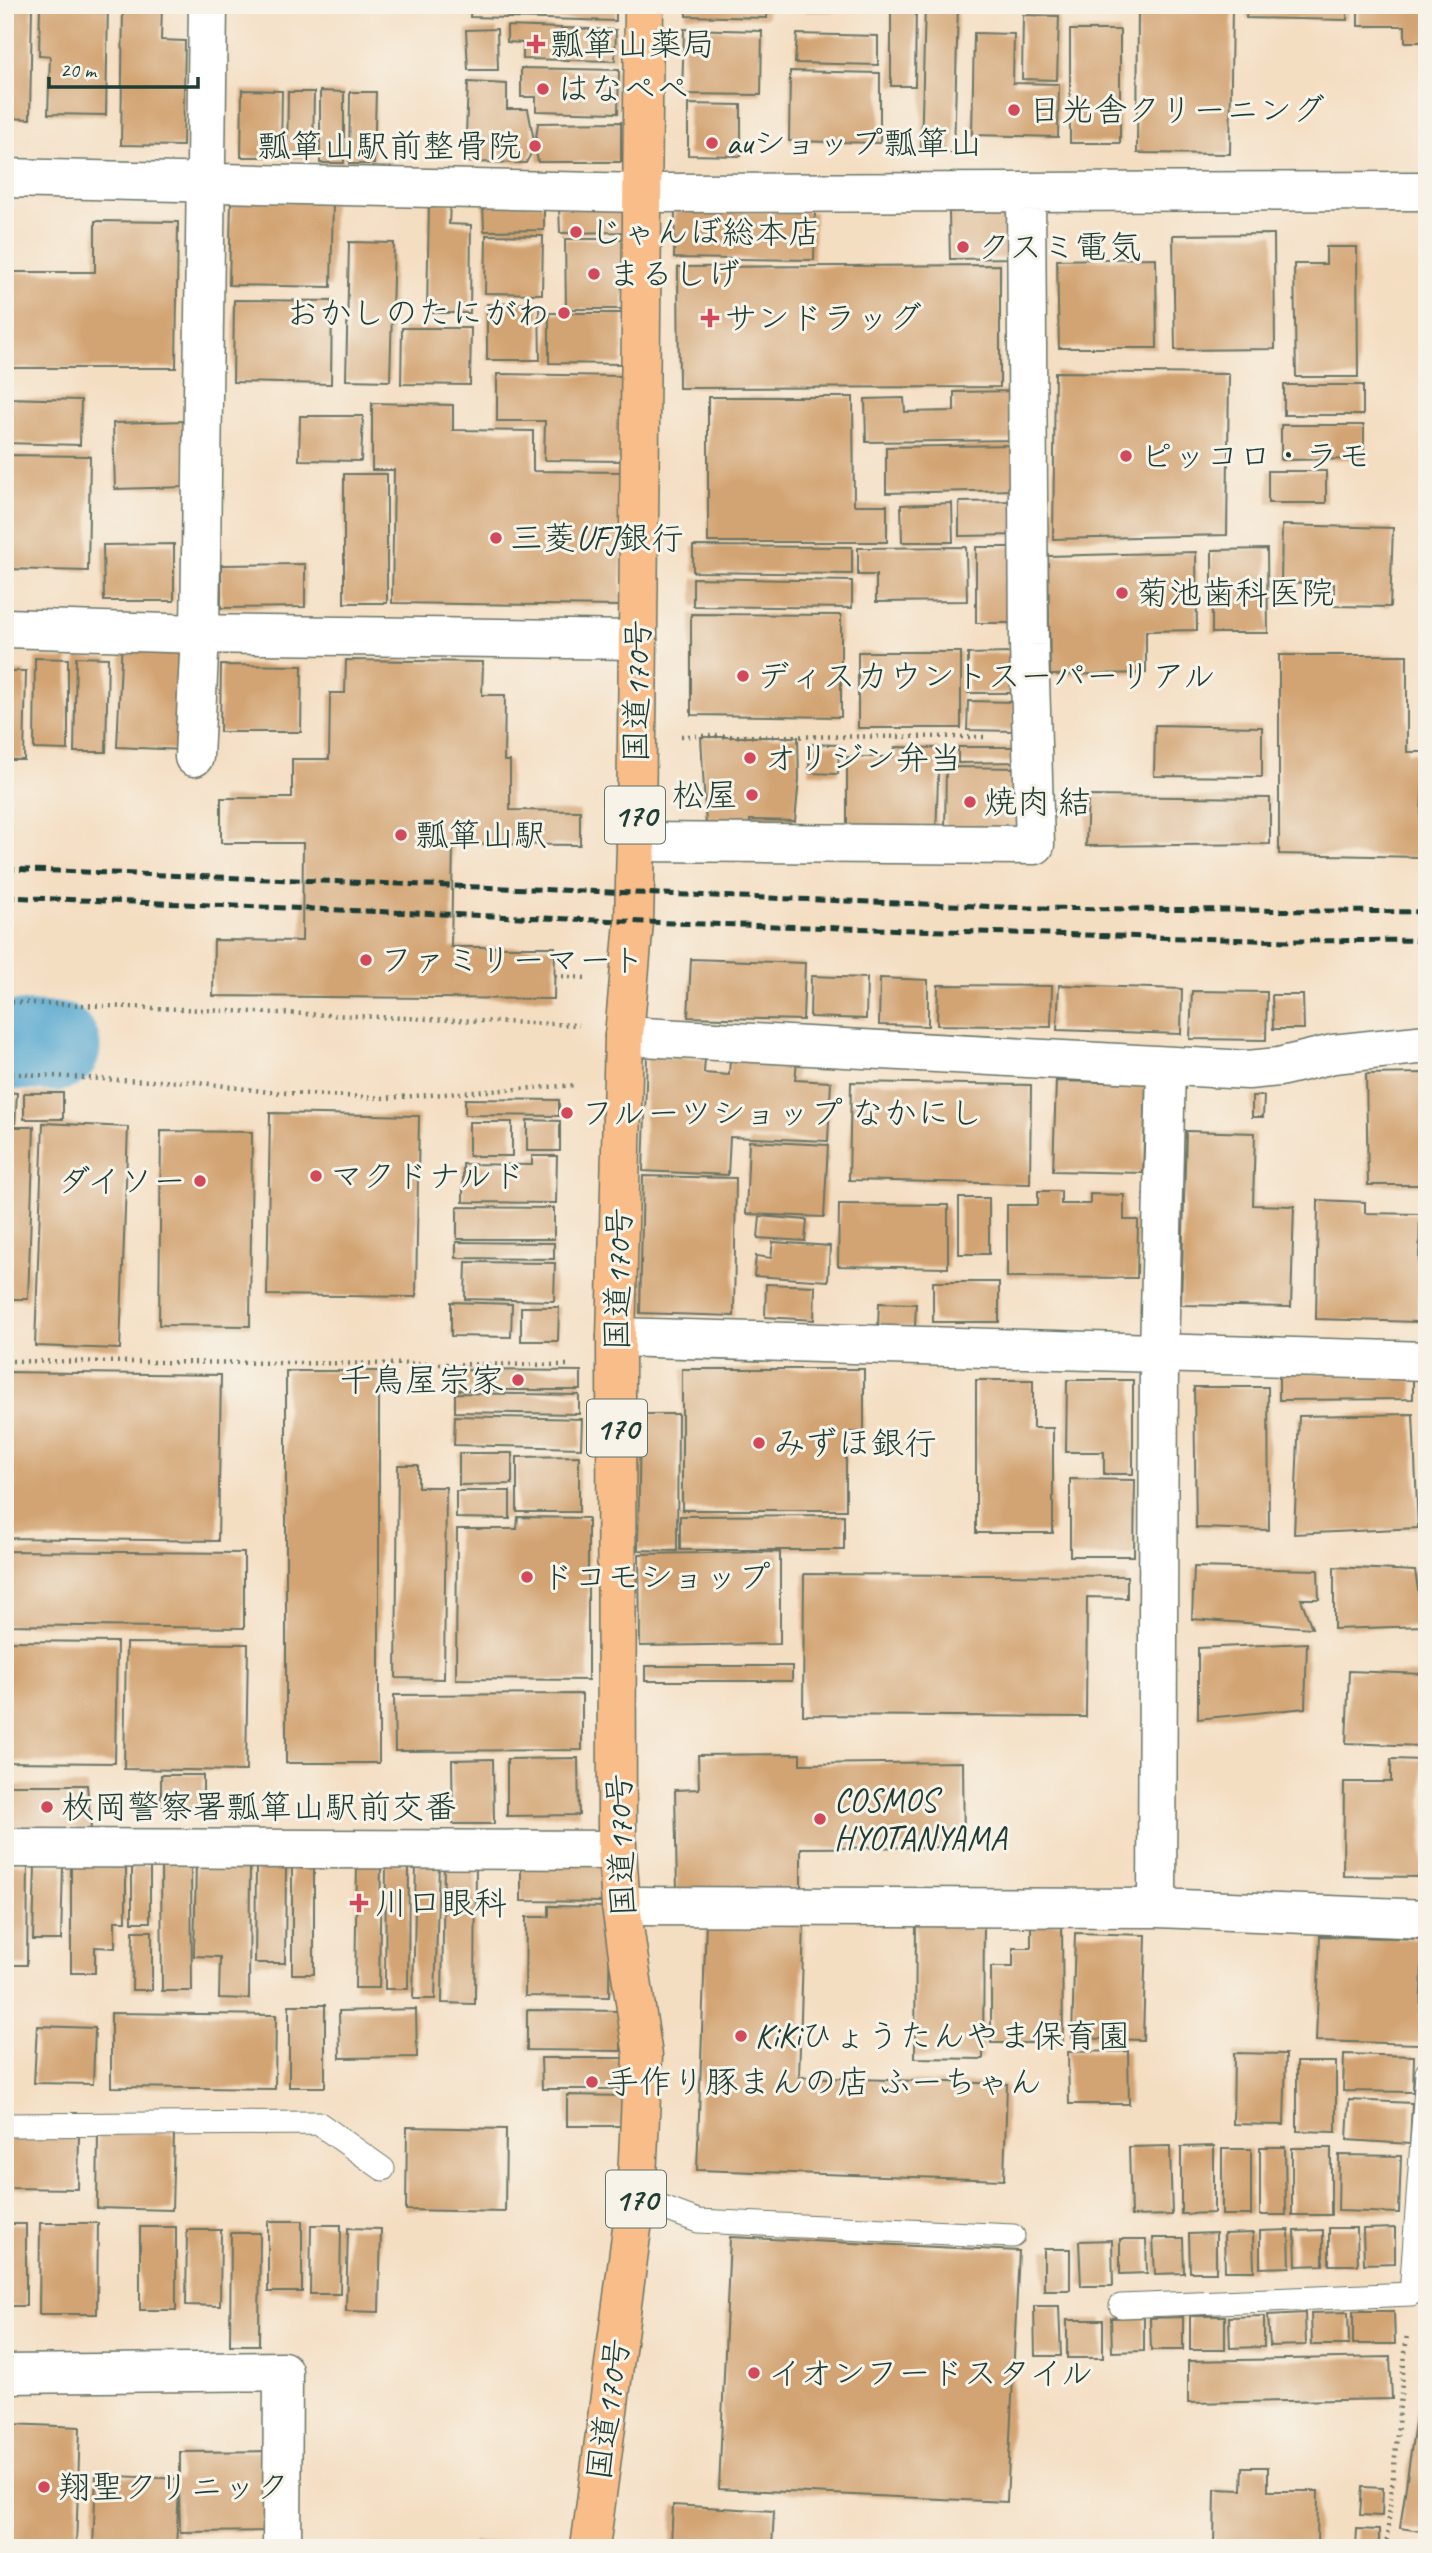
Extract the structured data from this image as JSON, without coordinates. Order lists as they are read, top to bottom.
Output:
{
  "streets": {
    "highway": ["国道170号", "170"]
  },
  "places": {
    "health": ["瓢箪山薬局", "サンドラッグ", "川口眼科"],
    "other": [
      "はなぺぺ",
      "日光舎クリーニング",
      "auショップ瓢箪山",
      "瓢箪山駅前整骨院",
      "じゃんぼ総本店",
      "クスミ電気",
      "まるしげ",
      "おかしのたにがわ",
      "ピッコロ・ラモ",
      "三菱UFJ銀行",
      "菊池歯科医院",
      "ディスカウントスーパーリアル",
      "オリジン弁当",
      "松屋",
      "焼肉 結",
      "瓢箪山駅",
      "ファミリーマート",
      "フルーツショップ なかにし",
      "マクドナルド",
      "ダイソー",
      "千鳥屋宗家",
      "みずほ銀行",
      "ドコモショップ",
      "枚岡警察署瓢箪山駅前交番",
      "COSMOS HYOTANYAMA",
      "KiKiひょうたんやま保育園",
      "手作り豚まんの店 ふーちゃん",
      "イオンフードスタイル",
      "翔聖クリニック"
    ]
  },
  "scale_bar": "20 m"
}
